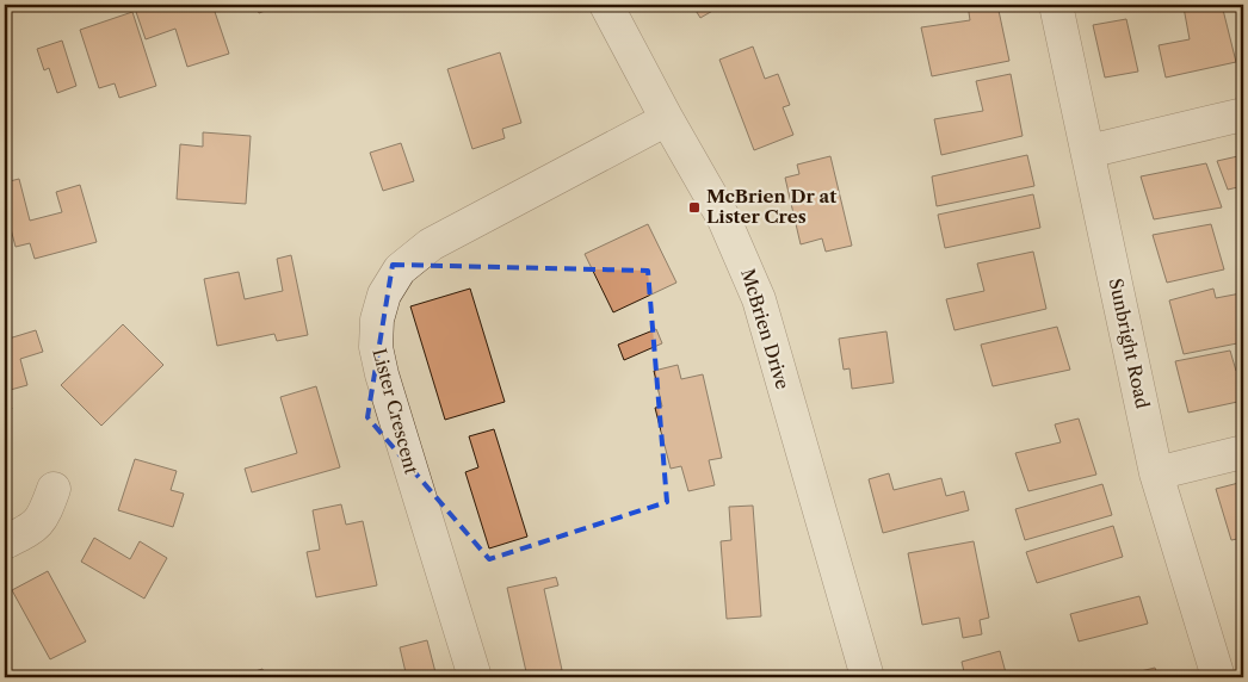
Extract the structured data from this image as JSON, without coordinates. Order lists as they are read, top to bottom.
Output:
{
  "streets": {
    "street": ["McBrien Drive", "Sunbright Road", "Lister Crescent"]
  },
  "crossings": [
    ["McBrien Drive", "Lister Crescent"]
  ],
  "places": {
    "transit": ["McBrien Dr at Lister Cres"]
  }
}
